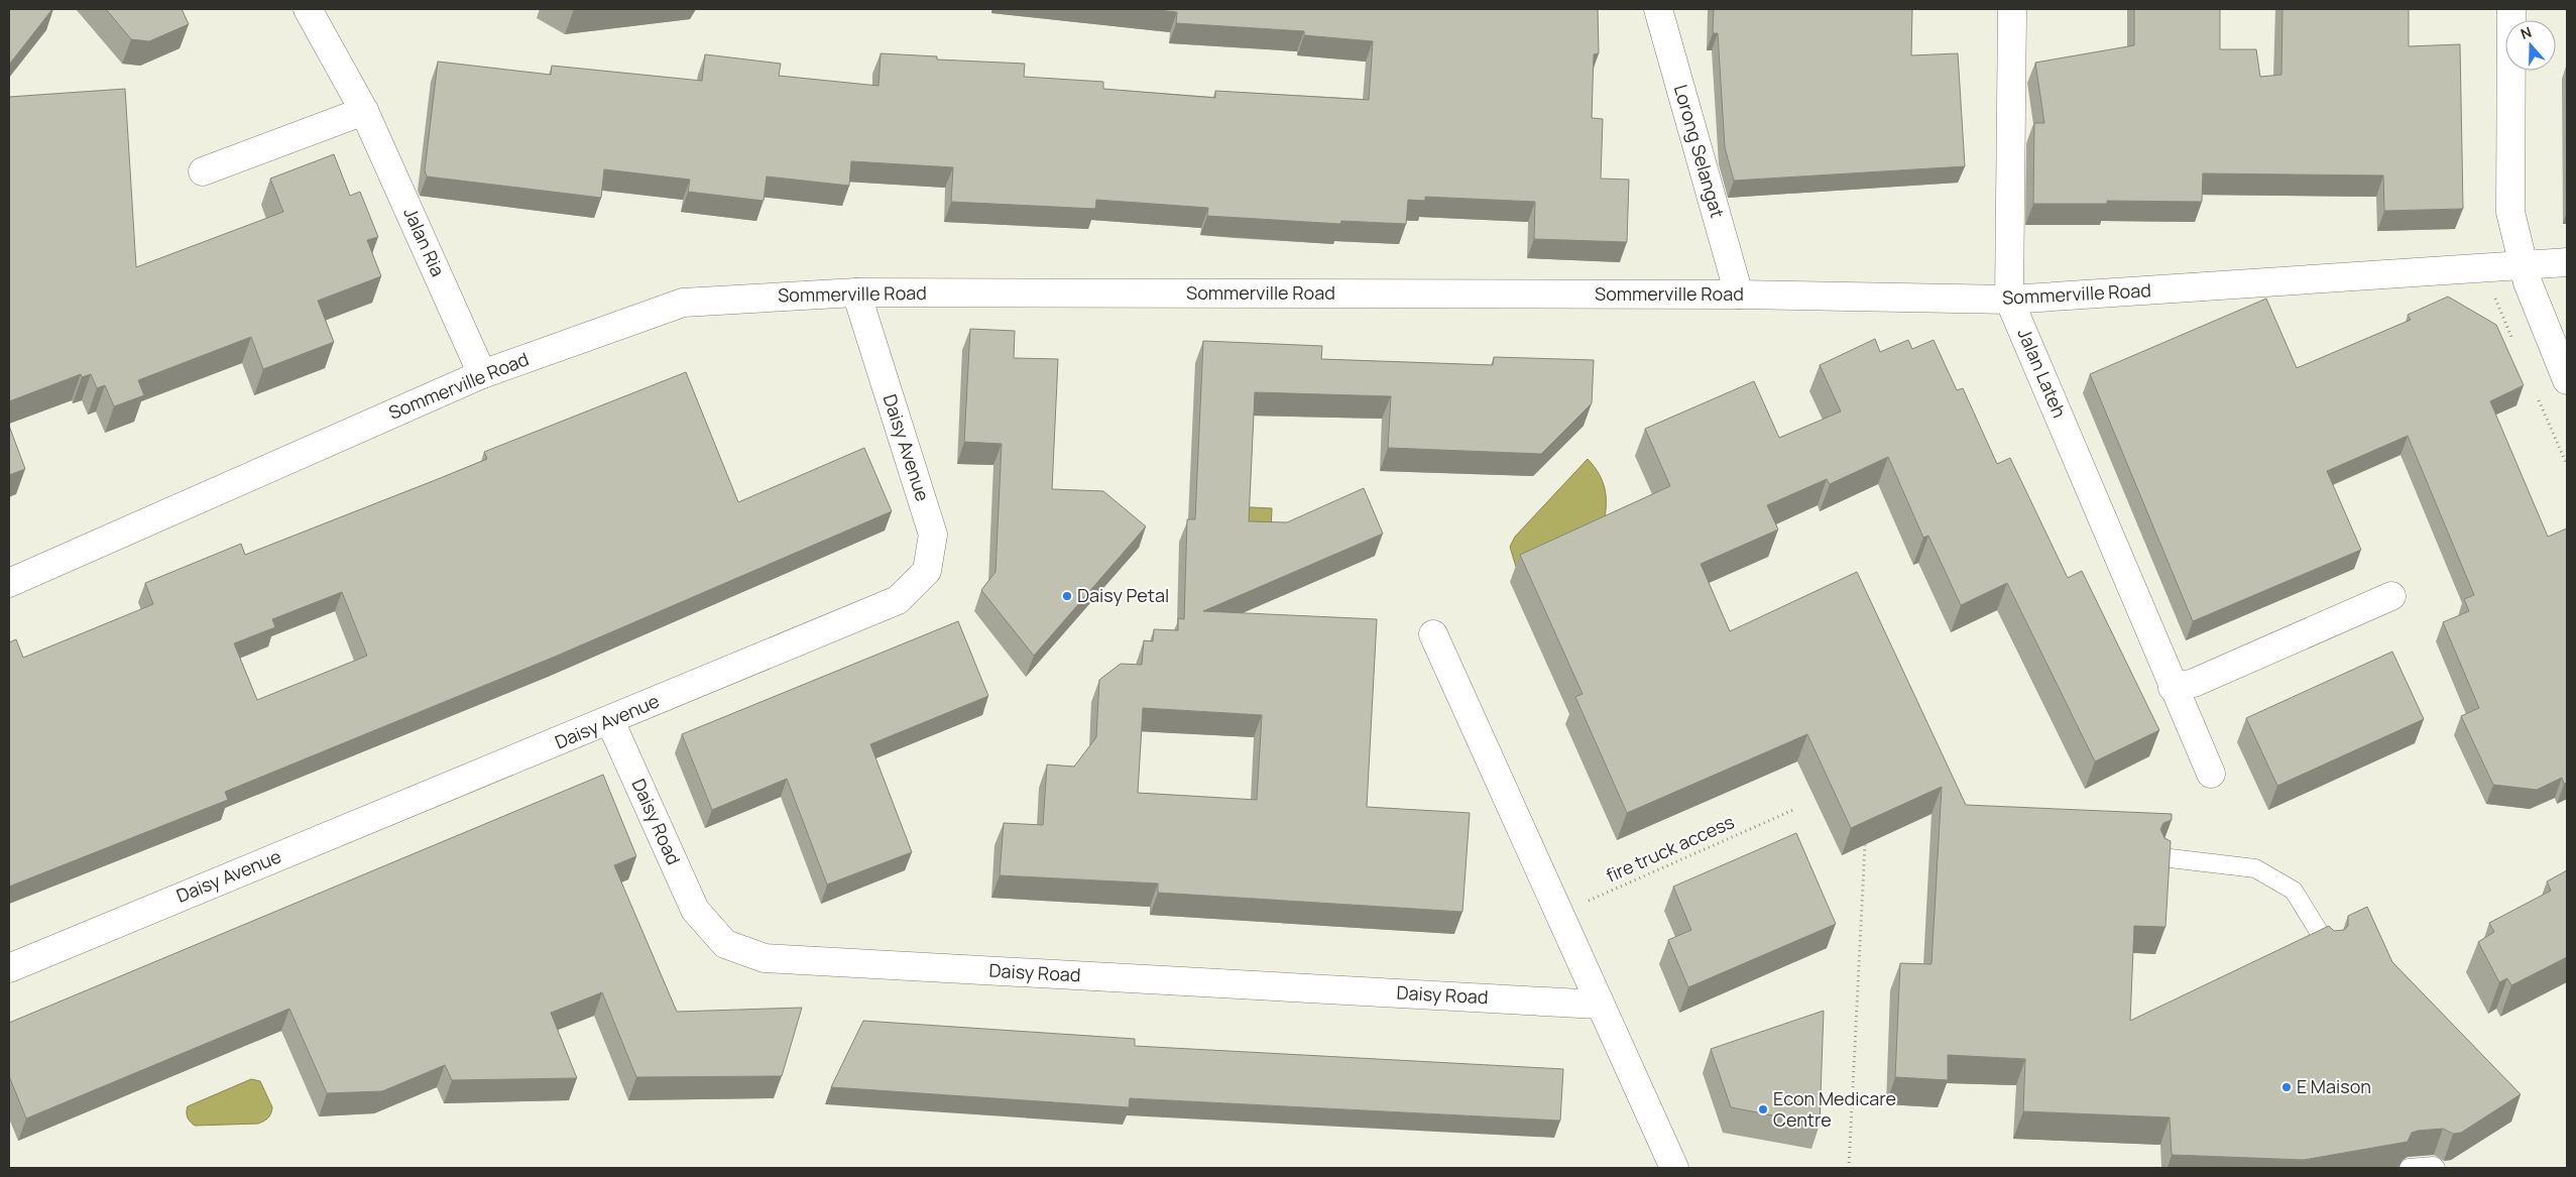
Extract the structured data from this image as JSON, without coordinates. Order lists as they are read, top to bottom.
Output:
{
  "streets": {
    "street": [
      "Lorong Selangat",
      "Jalan Ria",
      "Sommerville Road",
      "Jalan Lateh",
      "Daisy Avenue",
      "Daisy Road"
    ],
    "path": ["fire truck access"]
  },
  "crossings": [
    ["Lorong Selangat", "Sommerville Road"],
    ["Jalan Ria", "Sommerville Road"],
    ["Sommerville Road", "Jalan Lateh"],
    ["Sommerville Road", "Daisy Avenue"],
    ["Daisy Avenue", "Daisy Road"]
  ],
  "places": ["Daisy Petal", "E Maison", "Econ Medicare Centre"],
  "north": "top"
}
